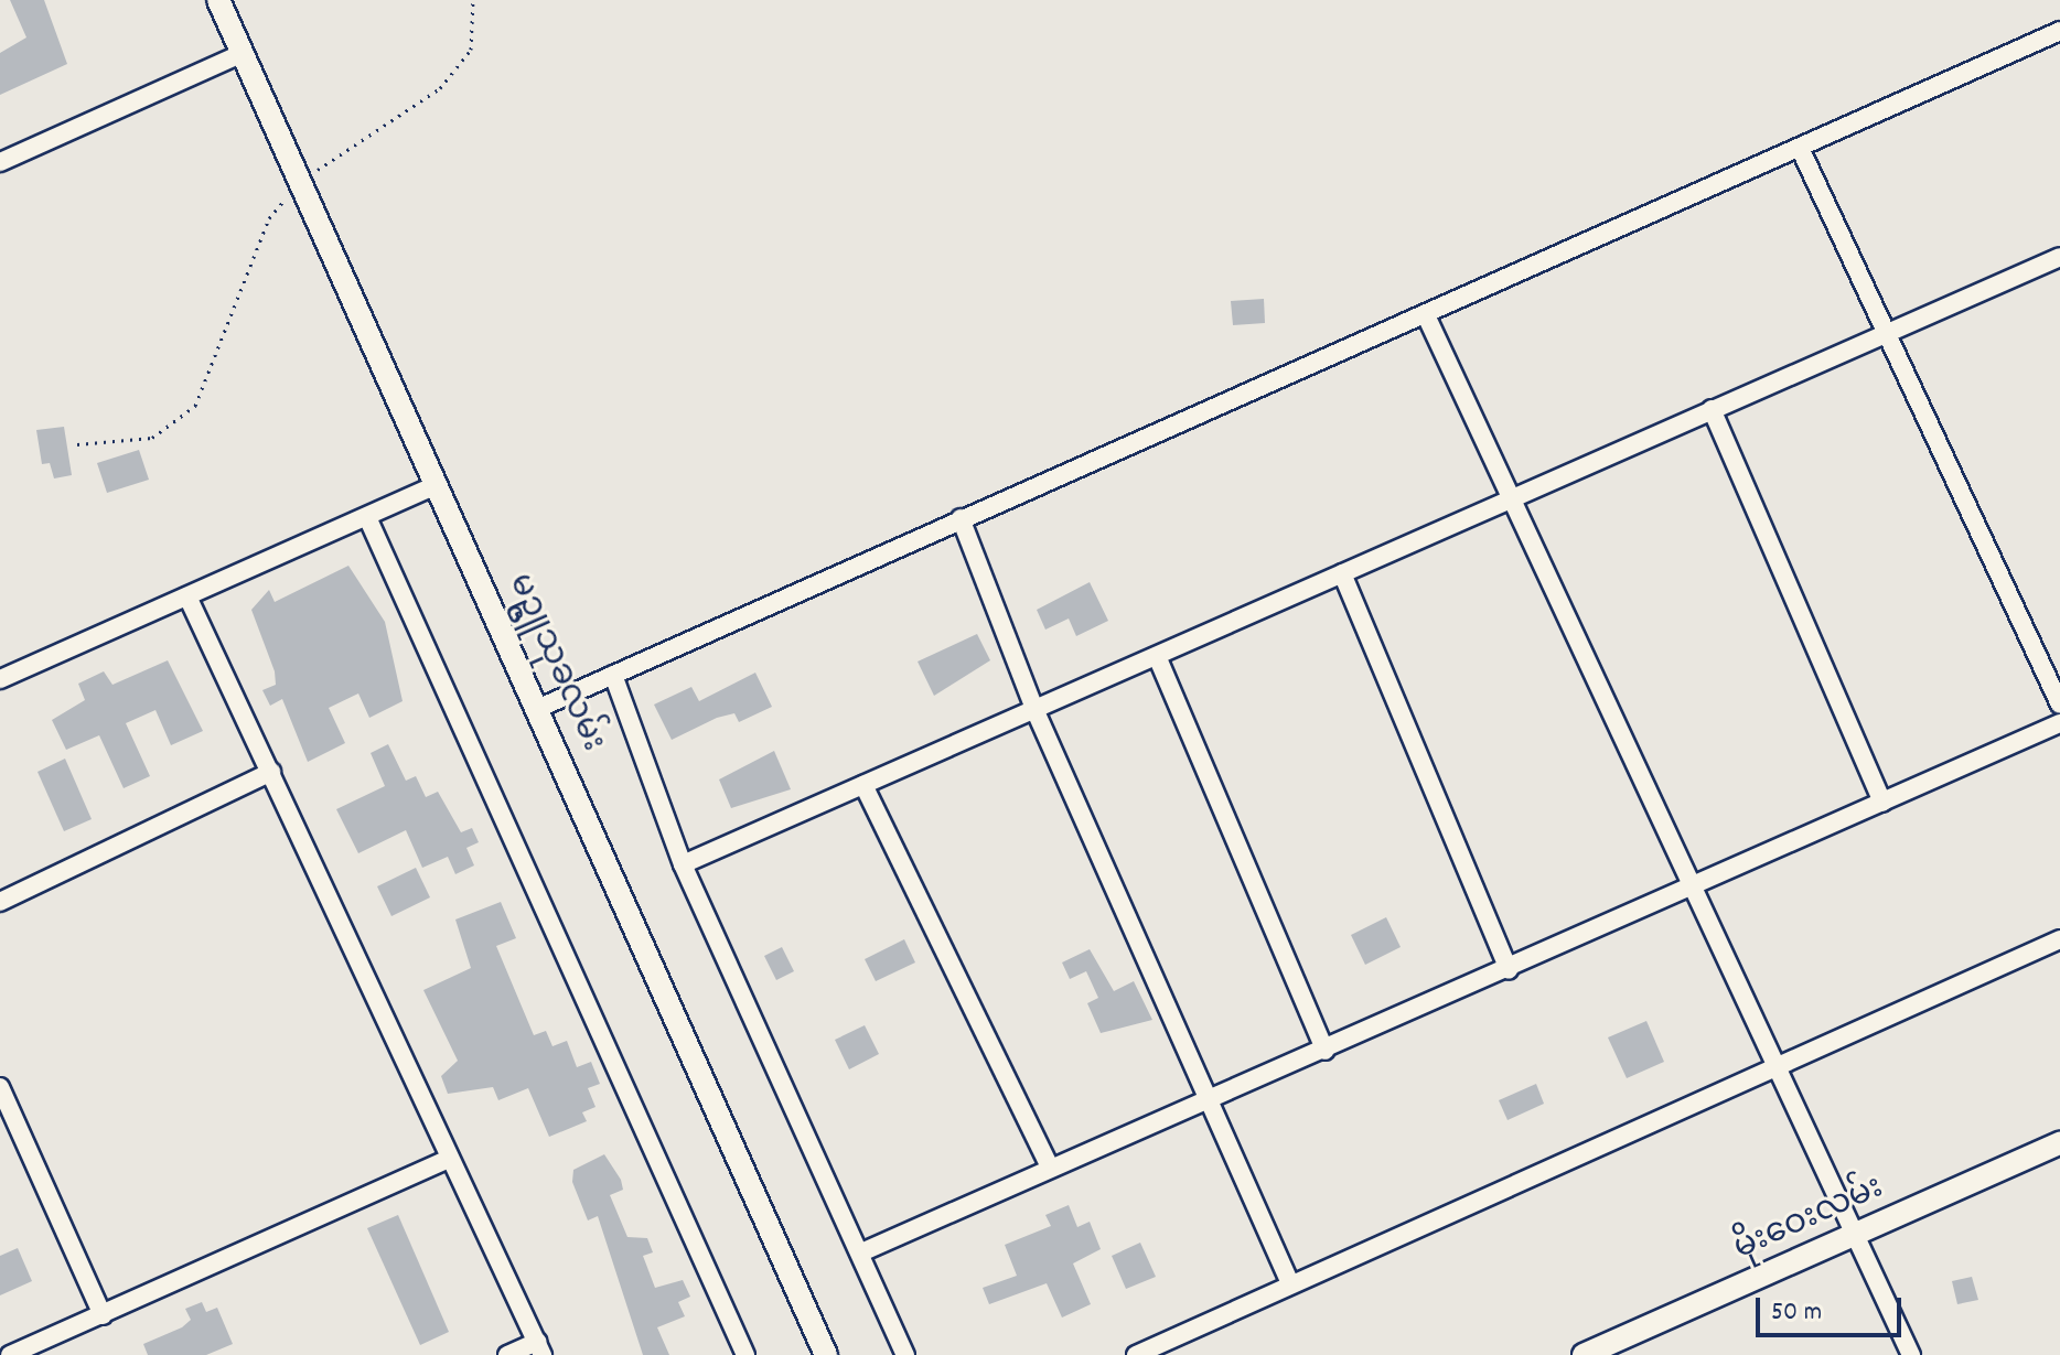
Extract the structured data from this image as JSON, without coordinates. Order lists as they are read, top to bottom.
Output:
{
  "streets": {
    "street": ["မဥ္ဇူသုခလမ်း", "မိုးဝေးလမ်း"]
  },
  "scale_bar": "50 m"
}
